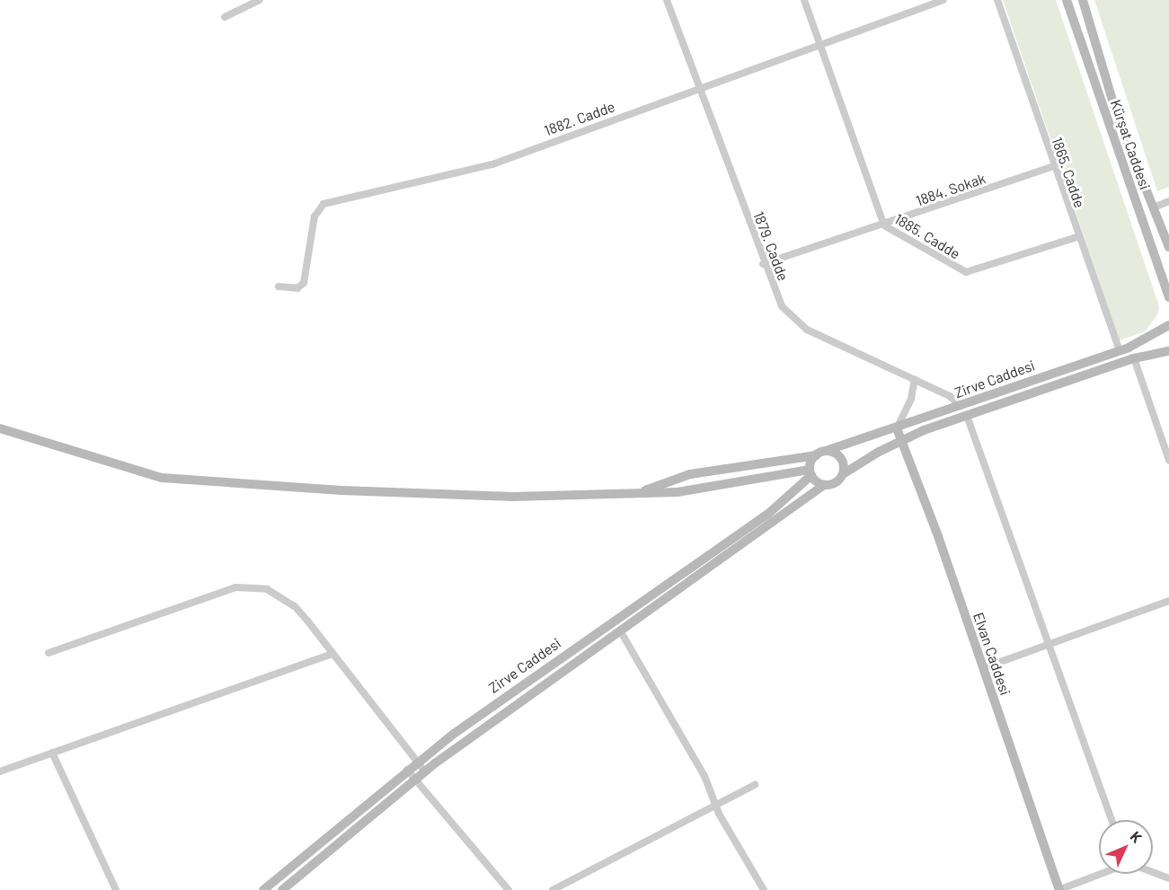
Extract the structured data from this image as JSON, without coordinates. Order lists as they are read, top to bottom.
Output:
{
  "streets": {
    "main road": ["Kürşat Caddesi", "Zirve Caddesi", "Elvan Caddesi"],
    "street": [
      "1882. Cadde",
      "1865. Cadde",
      "1884. Sokak",
      "1885. Cadde",
      "1879. Cadde"
    ]
  },
  "crossings": [
    ["1882. Cadde", "1885. Cadde"],
    ["1882. Cadde", "1879. Cadde"],
    ["1865. Cadde", "1884. Sokak"],
    ["1865. Cadde", "1885. Cadde"],
    ["1865. Cadde", "Zirve Caddesi"],
    ["1884. Sokak", "1885. Cadde"],
    ["1884. Sokak", "1879. Cadde"],
    ["1879. Cadde", "Zirve Caddesi"],
    ["Zirve Caddesi", "Elvan Caddesi"]
  ],
  "north": "top right"
}
